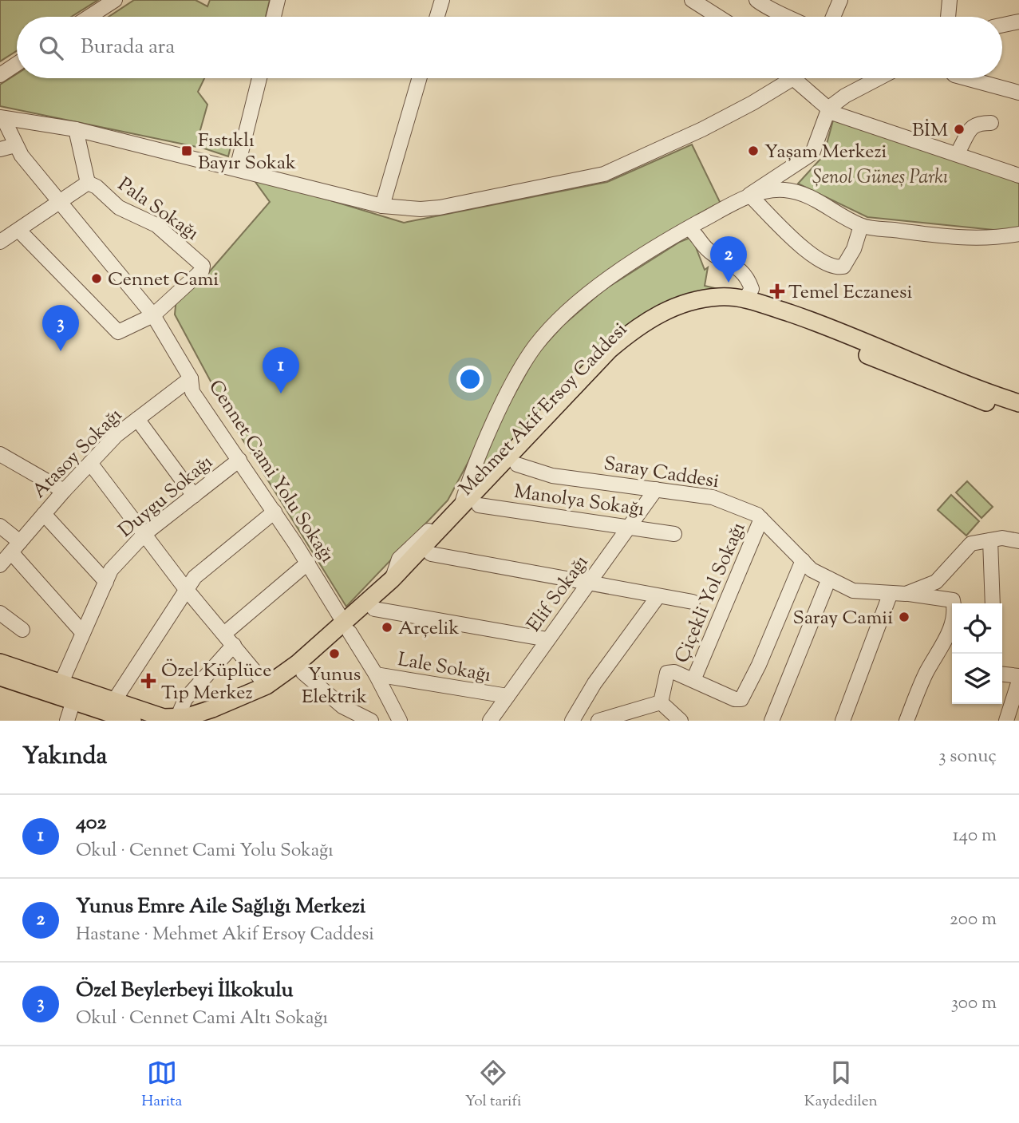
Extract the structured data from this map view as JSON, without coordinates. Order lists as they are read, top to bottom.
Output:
{
  "streets": {
    "main road": ["Mehmet Akif Ersoy Caddesi"],
    "street": [
      "Pala Sokağı",
      "Atasoy Sokağı",
      "Cennet Cami Yolu Sokağı",
      "Saray Caddesi",
      "Duygu Sokağı",
      "Manolya Sokağı",
      "Çiçekli Yol Sokağı",
      "Elif Sokağı",
      "Lale Sokağı"
    ]
  },
  "crossings": [
    ["Pala Sokağı", "Cennet Cami Yolu Sokağı"],
    ["Mehmet Akif Ersoy Caddesi", "Cennet Cami Yolu Sokağı"],
    ["Mehmet Akif Ersoy Caddesi", "Saray Caddesi"],
    ["Mehmet Akif Ersoy Caddesi", "Manolya Sokağı"],
    ["Atasoy Sokağı", "Cennet Cami Yolu Sokağı"],
    ["Cennet Cami Yolu Sokağı", "Duygu Sokağı"],
    ["Cennet Cami Yolu Sokağı", "Lale Sokağı"],
    ["Saray Caddesi", "Çiçekli Yol Sokağı"],
    ["Saray Caddesi", "Elif Sokağı"],
    ["Manolya Sokağı", "Elif Sokağı"],
    ["Elif Sokağı", "Lale Sokağı"]
  ],
  "parks": ["Şenol Güneş Parkı"],
  "places": {
    "other": [
      "BİM",
      "Yaşam Merkezi",
      "Cennet Cami",
      "Saray Camii",
      "Arçelik",
      "Yunus Elektrik"
    ],
    "transit": ["Fıstıklı Bayır Sokak"],
    "health": ["Temel Eczanesi", "Özel Küplüce Tıp Merkez"]
  },
  "page": {
    "search": "Burada ara",
    "pins": ["2", "3", "1"],
    "heading": ["Yakında", "3 sonuç"],
    "list": [
      {
        "mark": "1",
        "name": "402",
        "note": "Okul · Cennet Cami Yolu Sokağı",
        "value": "140 m"
      },
      {
        "mark": "2",
        "name": "Yunus Emre Aile Sağlığı Merkezi",
        "note": "Hastane · Mehmet Akif Ersoy Caddesi",
        "value": "200 m"
      },
      {
        "mark": "3",
        "name": "Özel Beylerbeyi İlkokulu",
        "note": "Okul · Cennet Cami Altı Sokağı",
        "value": "300 m"
      }
    ],
    "nav": ["Harita", "Yol tarifi", "Kaydedilen"]
  }
}
